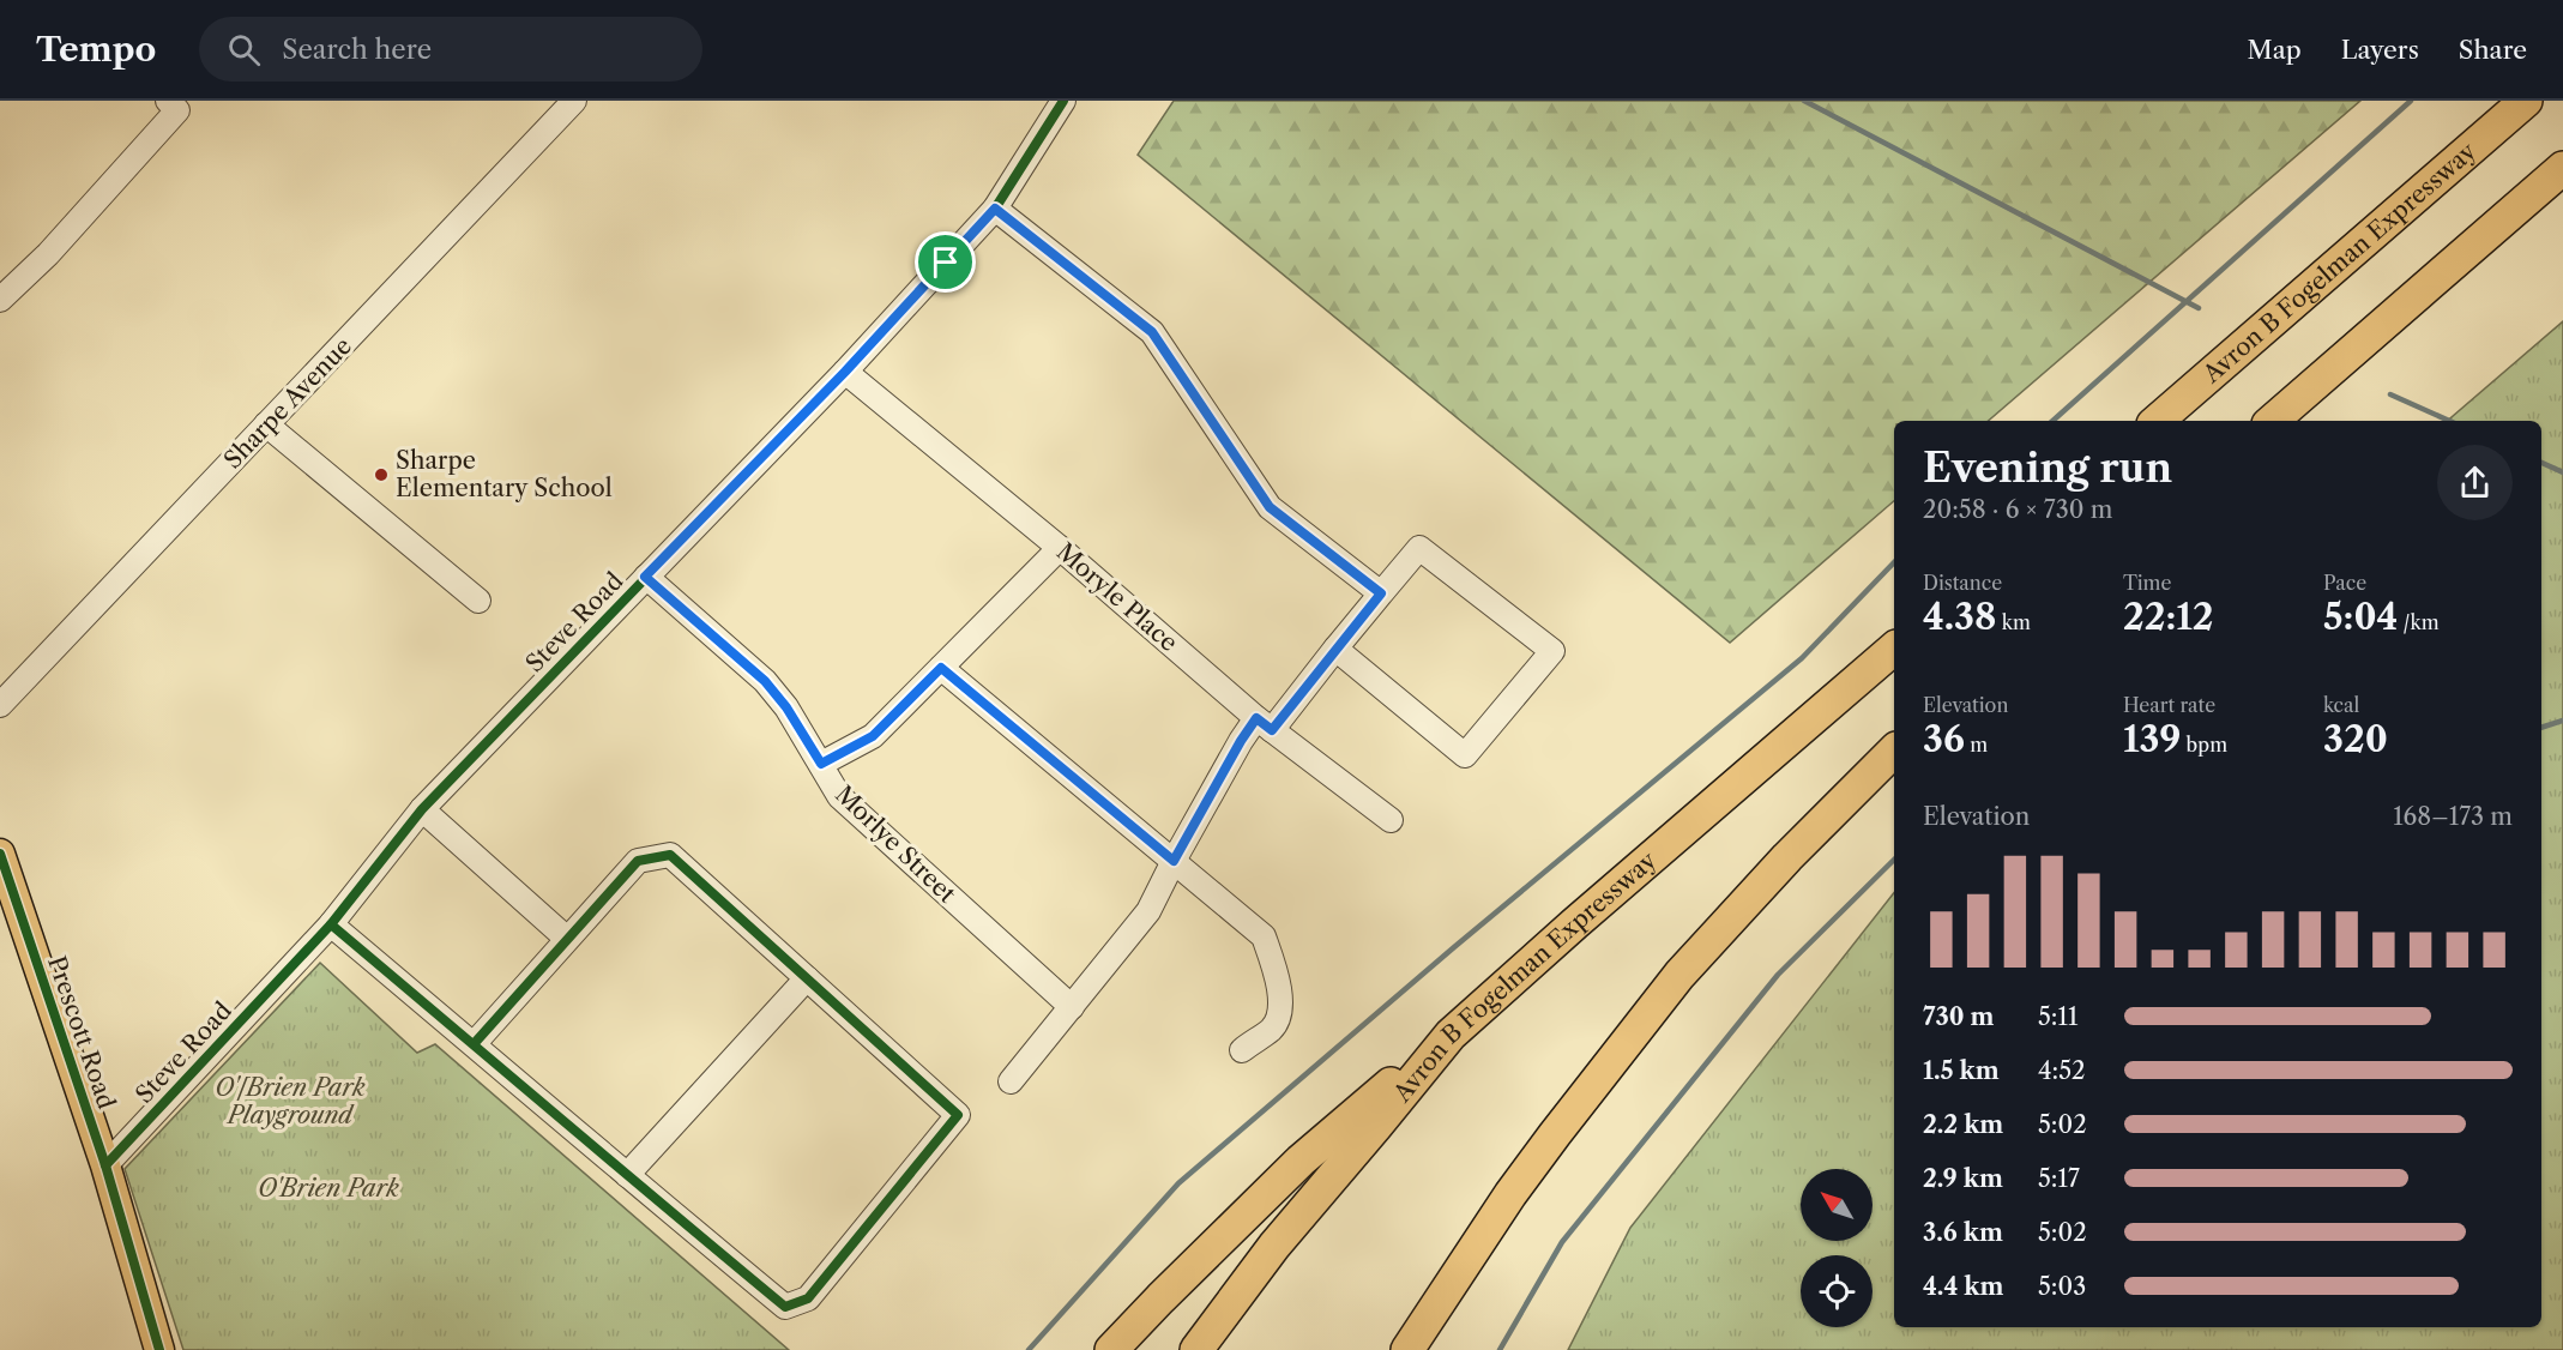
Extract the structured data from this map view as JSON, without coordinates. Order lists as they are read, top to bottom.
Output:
{
  "streets": {
    "highway": ["Avron B Fogelman Expressway"],
    "main road": ["Prescott Road"],
    "street": [
      "Sharpe Avenue",
      "Moryle Place",
      "Steve Road",
      "Morlye Street"
    ]
  },
  "crossings": [
    ["Moryle Place", "Steve Road"],
    ["Steve Road", "Morlye Street"],
    ["Steve Road", "Prescott Road"]
  ],
  "parks": ["O'[Brien Park Playground", "O'Brien Park"],
  "places": ["Sharpe Elementary School"],
  "north": "top left",
  "page": {
    "header": "Tempo",
    "search": "Search here",
    "nav": ["Map", "Layers", "Share"],
    "heading": ["Evening run", "20:58 · 6 × 730 m"],
    "stats": [
      ["Distance", "4.38 km"],
      ["Time", "22:12"],
      ["Pace", "5:04 /km"],
      ["Elevation", "36 m"],
      ["Heart rate", "139 bpm"],
      ["kcal", "320"]
    ],
    "chart": ["Elevation", "168–173 m"],
    "list": [
      {
        "name": "730 m",
        "note": "5:11"
      },
      {
        "name": "1.5 km",
        "note": "4:52"
      },
      {
        "name": "2.2 km",
        "note": "5:02"
      },
      {
        "name": "2.9 km",
        "note": "5:17"
      },
      {
        "name": "3.6 km",
        "note": "5:02"
      },
      {
        "name": "4.4 km",
        "note": "5:03"
      }
    ]
  }
}
